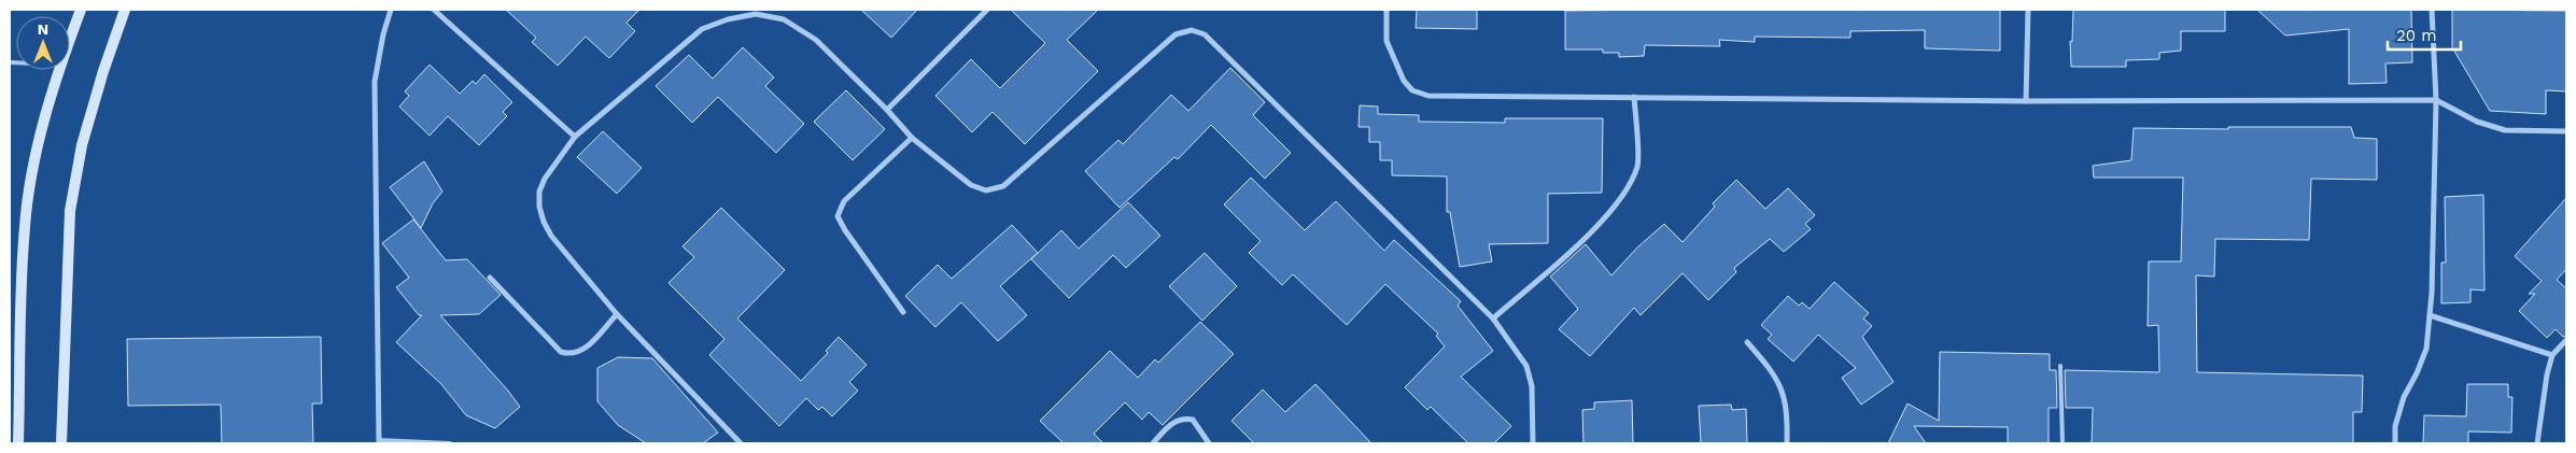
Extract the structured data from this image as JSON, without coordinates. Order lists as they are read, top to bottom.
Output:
{
  "scale_bar": "20 m",
  "north": "top"
}
